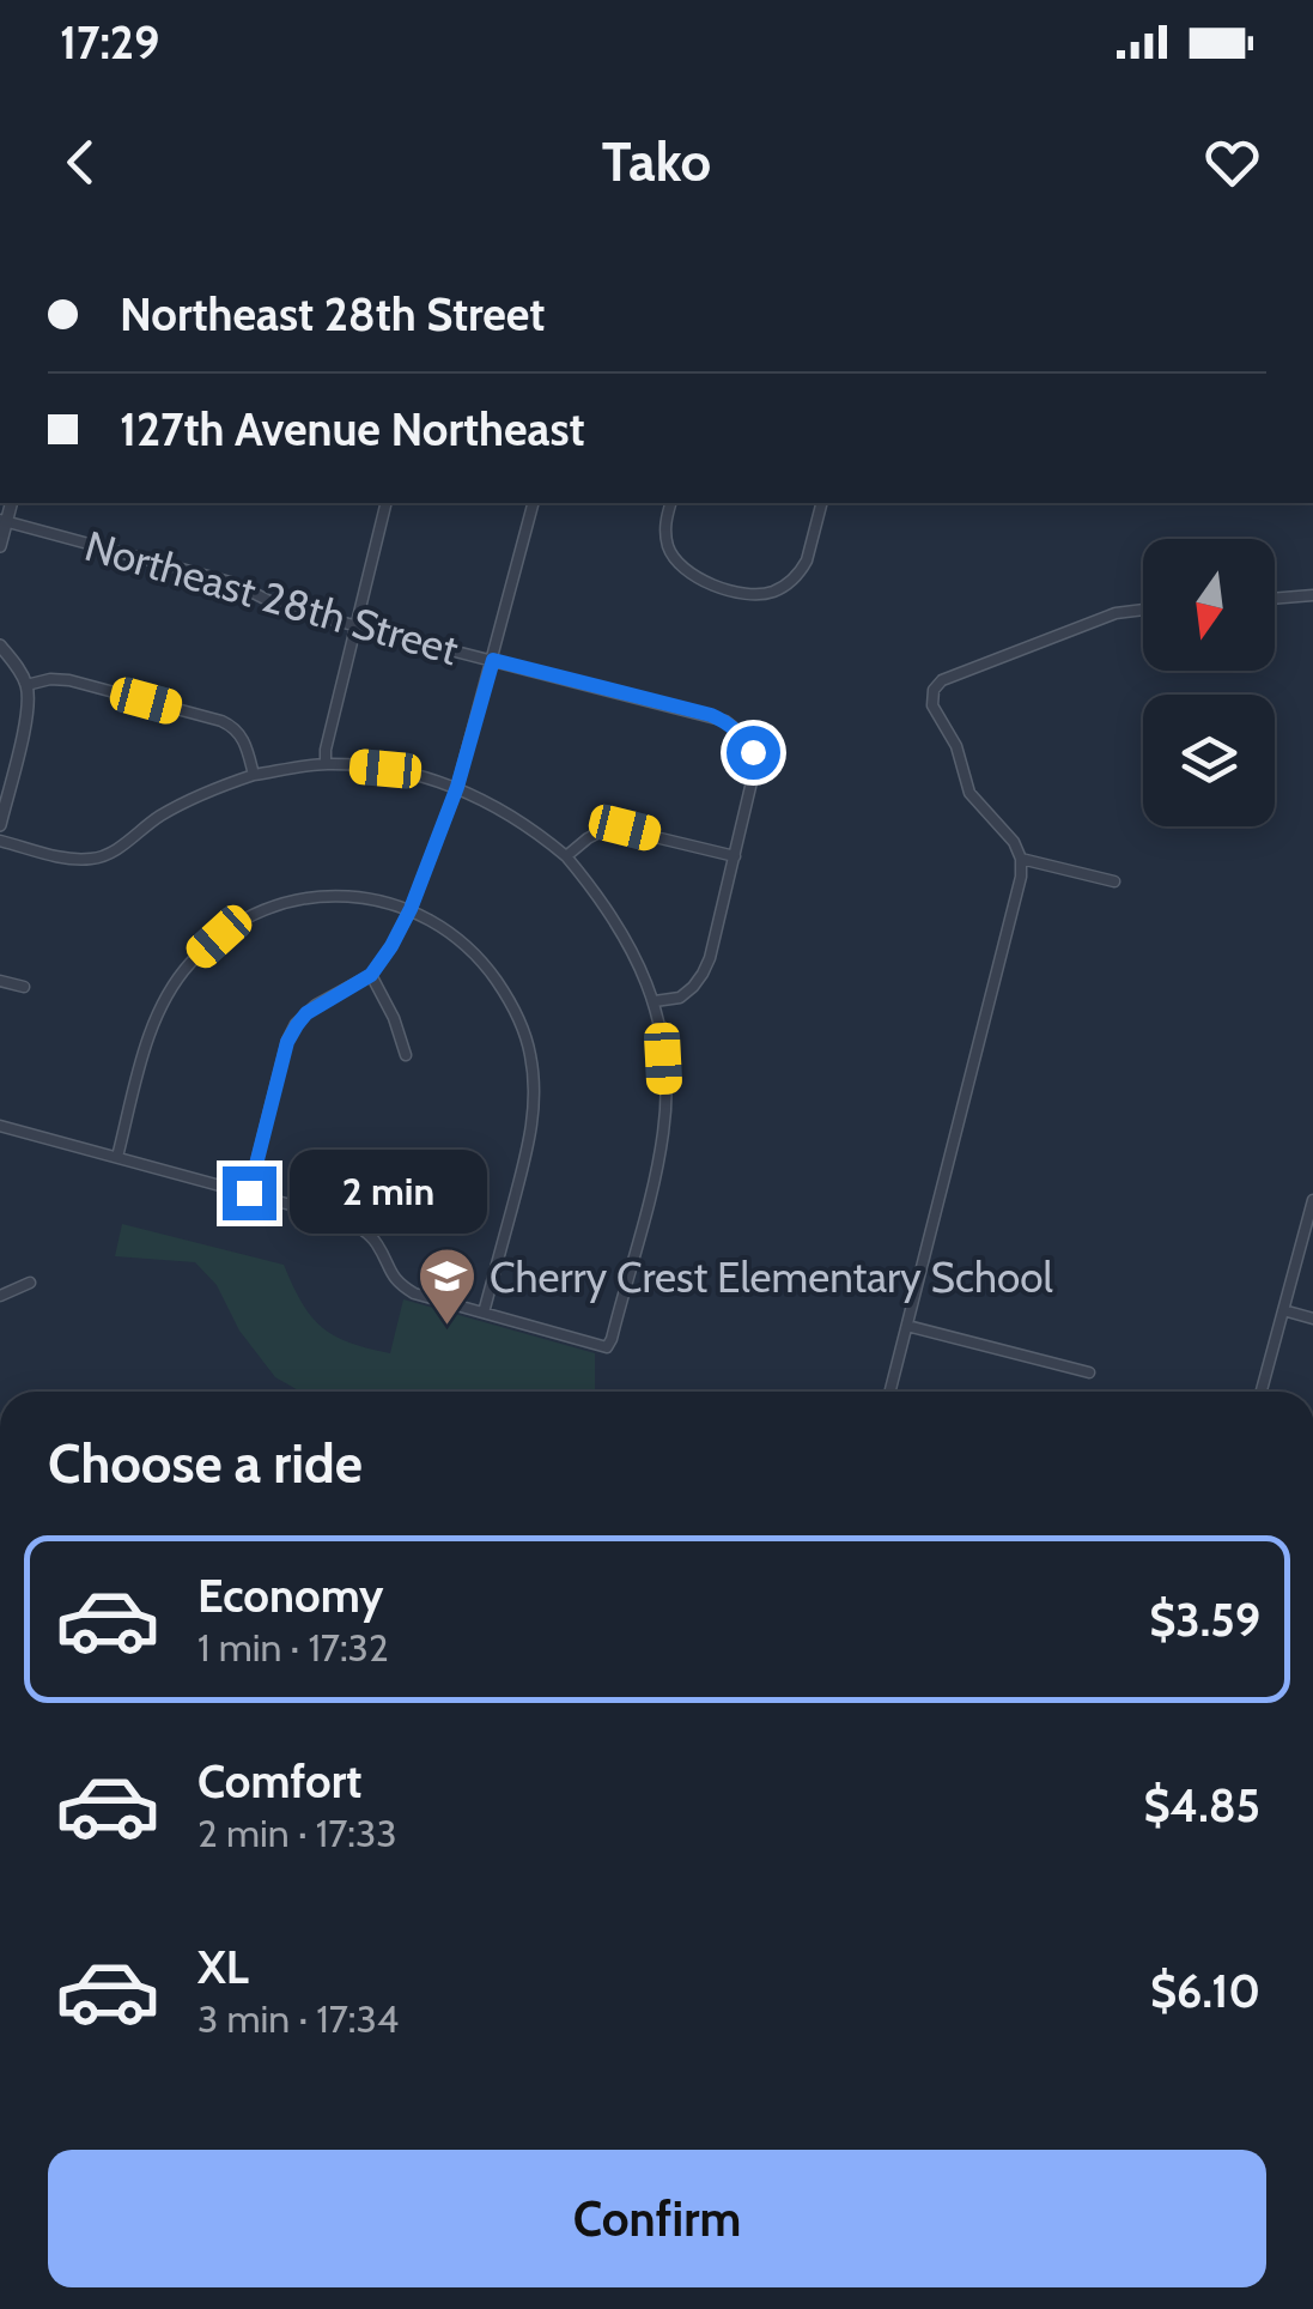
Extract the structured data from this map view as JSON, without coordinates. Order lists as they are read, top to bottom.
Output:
{
  "streets": {
    "street": ["Northeast 28th Street"]
  },
  "places": {
    "school or university": ["Cherry Crest Elementary School"]
  },
  "north": "bottom",
  "page": {
    "status": "17:29",
    "header": "Tako",
    "banner": ["Northeast 28th Street", "127th Avenue Northeast"],
    "bubble": "2 min",
    "heading": "Choose a ride",
    "list": [
      {
        "name": "Economy",
        "note": "1 min · 17:32",
        "value": "$3.59"
      },
      {
        "name": "Comfort",
        "note": "2 min · 17:33",
        "value": "$4.85"
      },
      {
        "name": "XL",
        "note": "3 min · 17:34",
        "value": "$6.10"
      }
    ],
    "buttons": "Confirm"
  }
}
